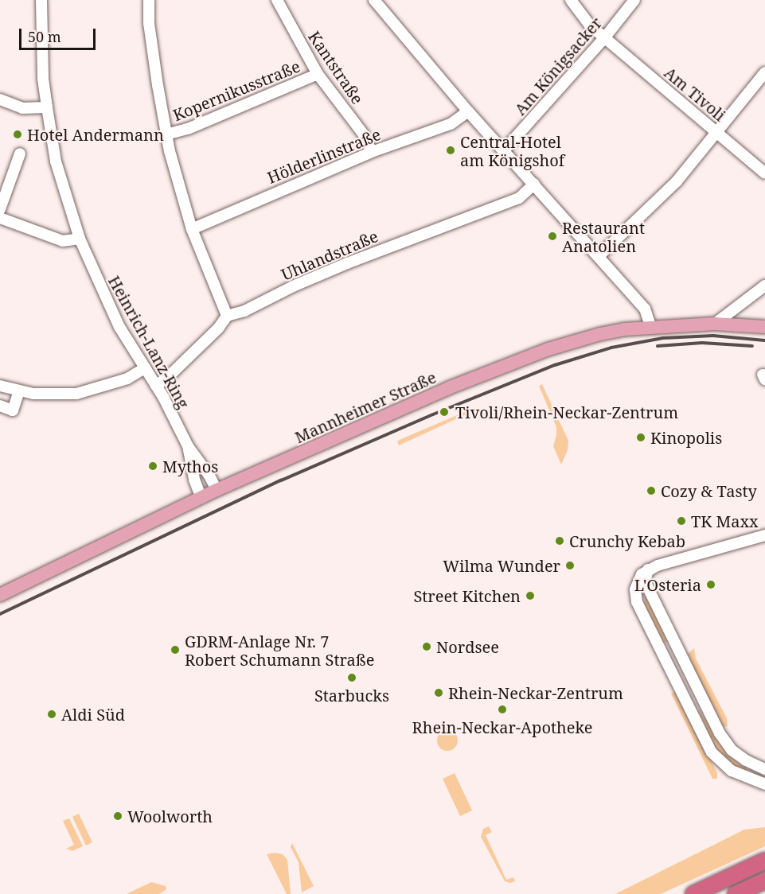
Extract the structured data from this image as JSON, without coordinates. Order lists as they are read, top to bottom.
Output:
{
  "streets": {
    "main road": ["Mannheimer Straße"],
    "street": [
      "Am Königsacker",
      "Kantstraße",
      "Kopernikusstraße",
      "Am Tivoli",
      "Hölderlinstraße",
      "Uhlandstraße",
      "Heinrich-Lanz-Ring"
    ]
  },
  "crossings": [
    ["Am Königsacker", "Am Tivoli"],
    ["Kantstraße", "Kopernikusstraße"],
    ["Kantstraße", "Hölderlinstraße"],
    ["Heinrich-Lanz-Ring", "Mannheimer Straße"]
  ],
  "places": [
    "Hotel Andermann",
    "Central-Hotel am Königshof",
    "Restaurant Anatolien",
    "Tivoli/Rhein-Neckar-Zentrum",
    "Kinopolis",
    "Mythos",
    "Cozy & Tasty",
    "TK Maxx",
    "Crunchy Kebab",
    "Wilma Wunder",
    "L'Osteria",
    "Street Kitchen",
    "Nordsee",
    "GDRM-Anlage Nr. 7 Robert Schumann Straße",
    "Starbucks",
    "Rhein-Neckar-Zentrum",
    "Rhein-Neckar-Apotheke",
    "Aldi Süd",
    "Woolworth"
  ],
  "scale_bar": "50 m"
}
